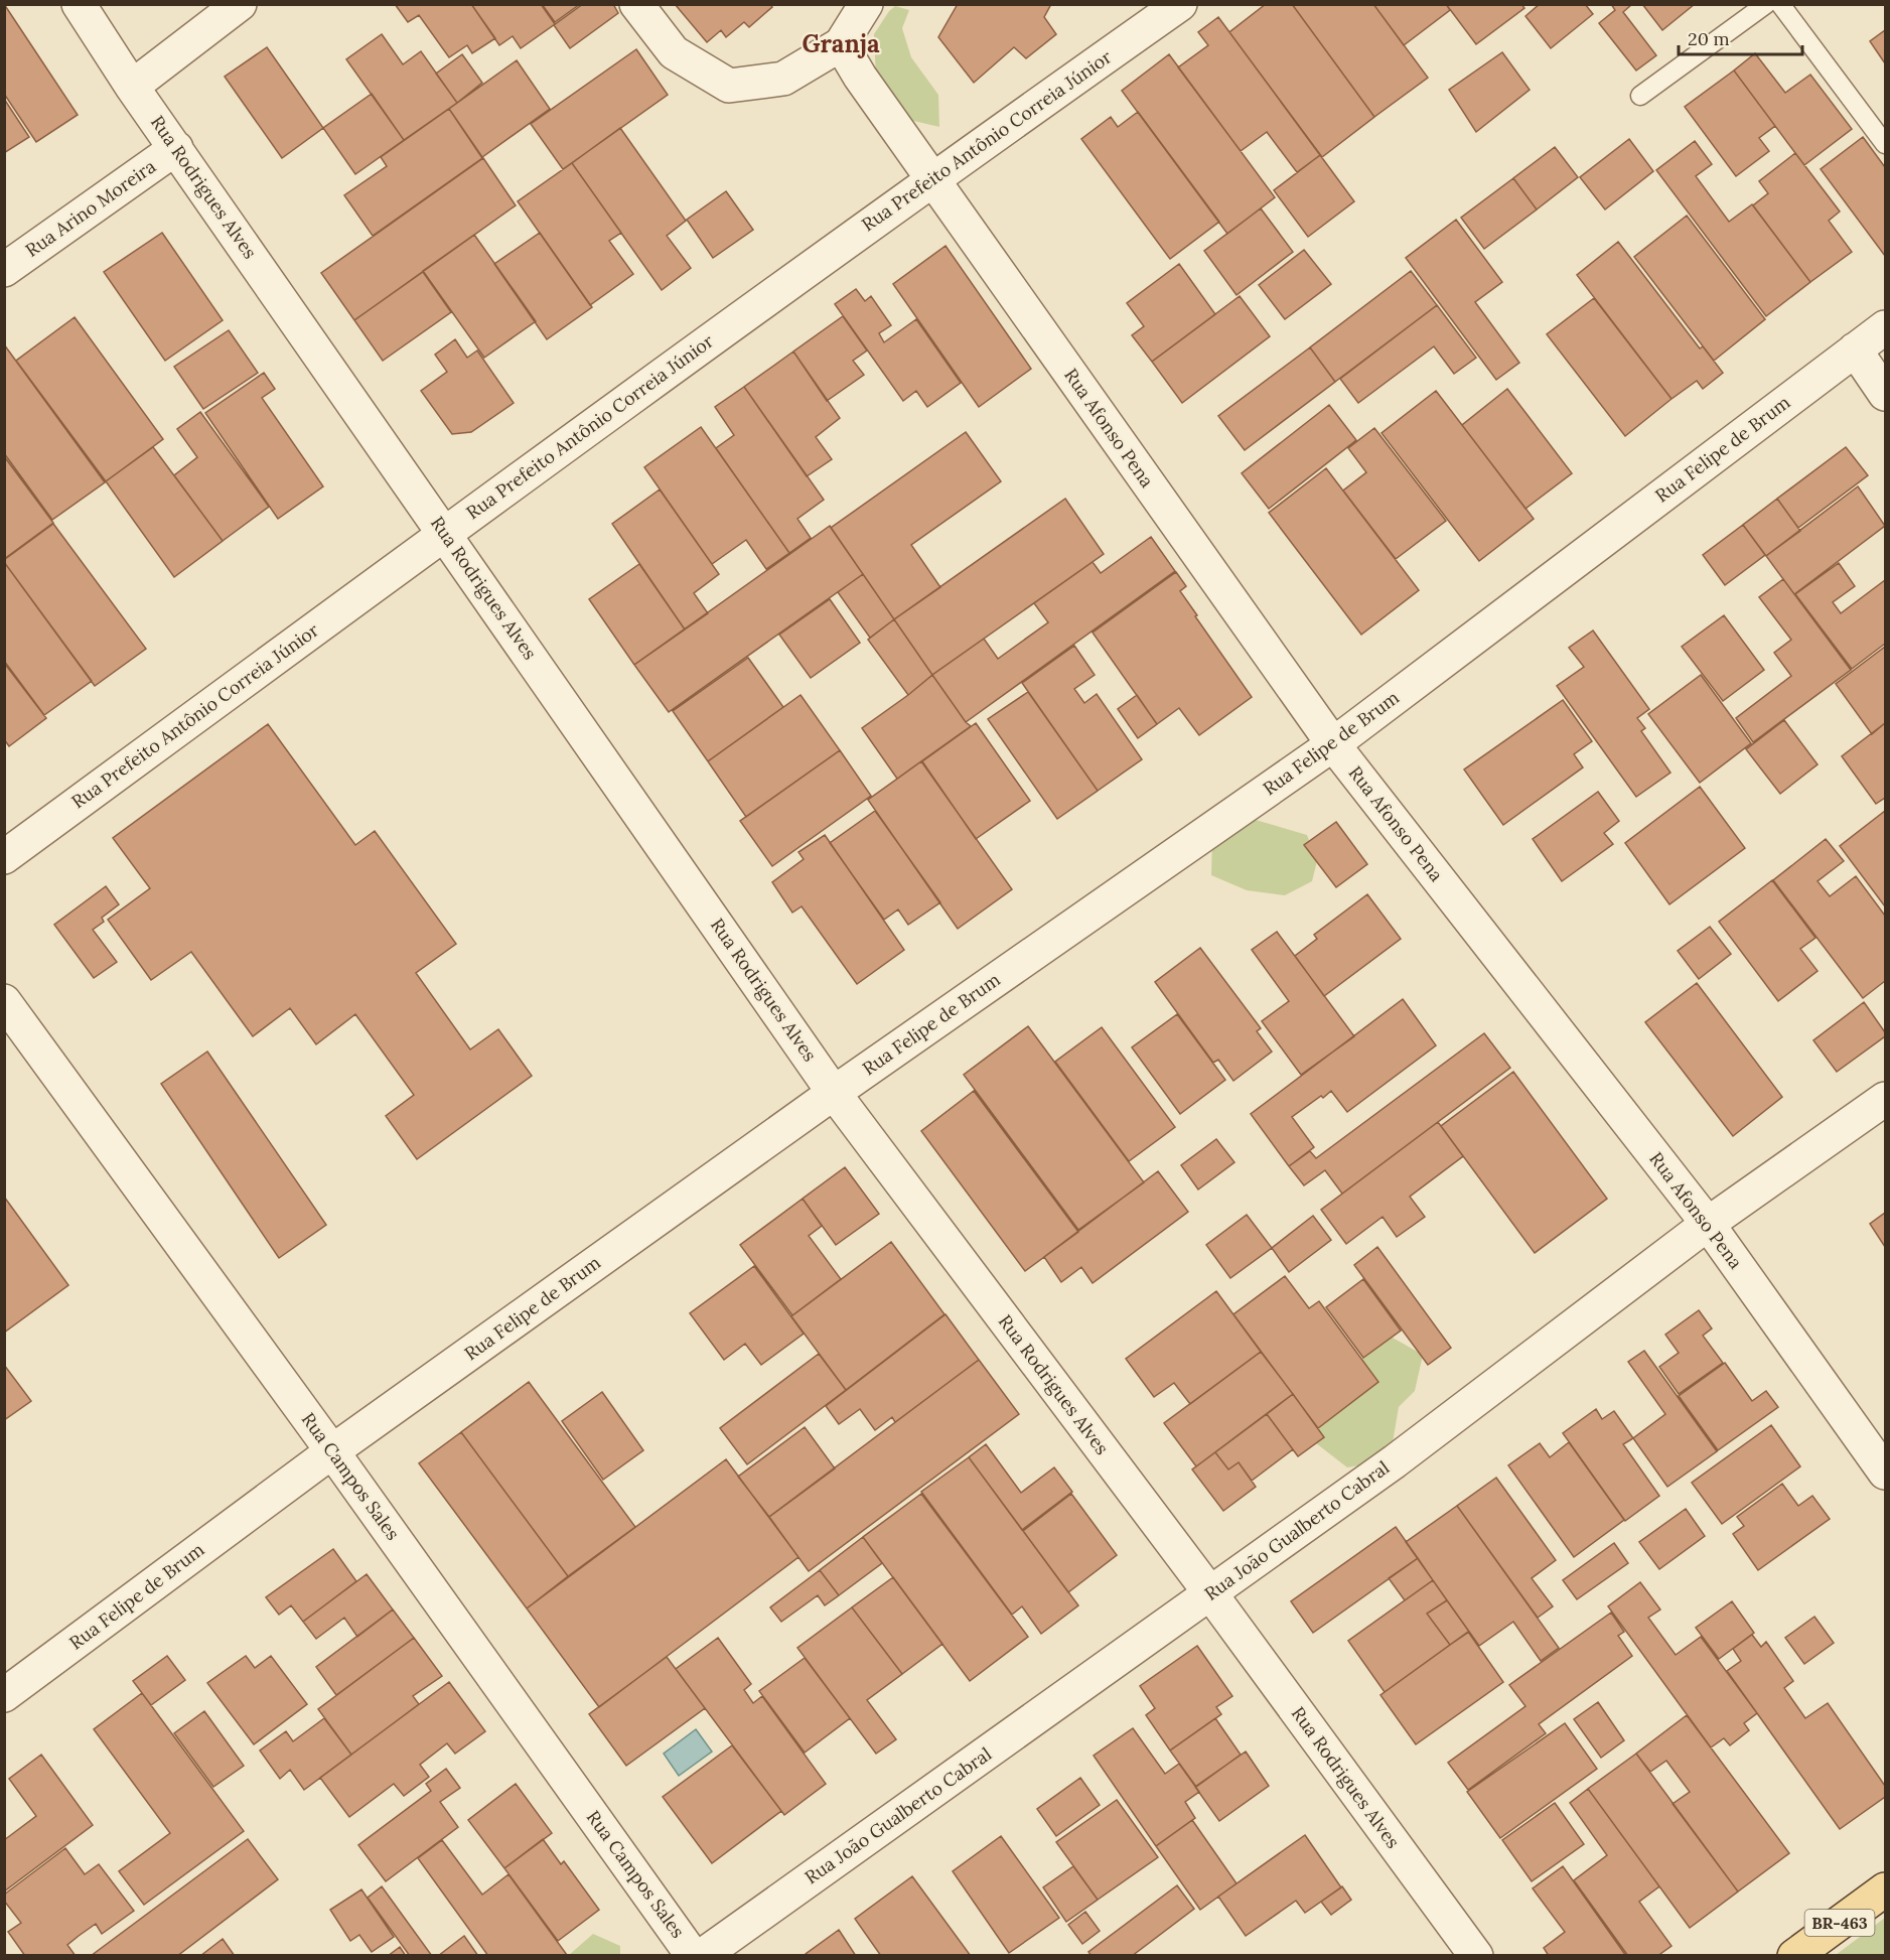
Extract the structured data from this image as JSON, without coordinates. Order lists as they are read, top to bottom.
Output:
{
  "streets": {
    "main road": ["BR-463"],
    "street": [
      "Rua Prefeito Antônio Correia Júnior",
      "Rua Rodrigues Alves",
      "Rua Arino Moreira",
      "Rua Afonso Pena",
      "Rua Felipe de Brum",
      "Rua Campos Sales",
      "Rua João Gualberto Cabral"
    ]
  },
  "crossings": [
    ["Rua Prefeito Antônio Correia Júnior", "Rua Rodrigues Alves"],
    ["Rua Prefeito Antônio Correia Júnior", "Rua Afonso Pena"],
    ["Rua Rodrigues Alves", "Rua Arino Moreira"],
    ["Rua Rodrigues Alves", "Rua Felipe de Brum"],
    ["Rua Rodrigues Alves", "Rua João Gualberto Cabral"],
    ["Rua Afonso Pena", "Rua Felipe de Brum"],
    ["Rua Afonso Pena", "Rua João Gualberto Cabral"],
    ["Rua Felipe de Brum", "Rua Campos Sales"]
  ],
  "districts": ["Granja"],
  "scale_bar": "20 m"
}
